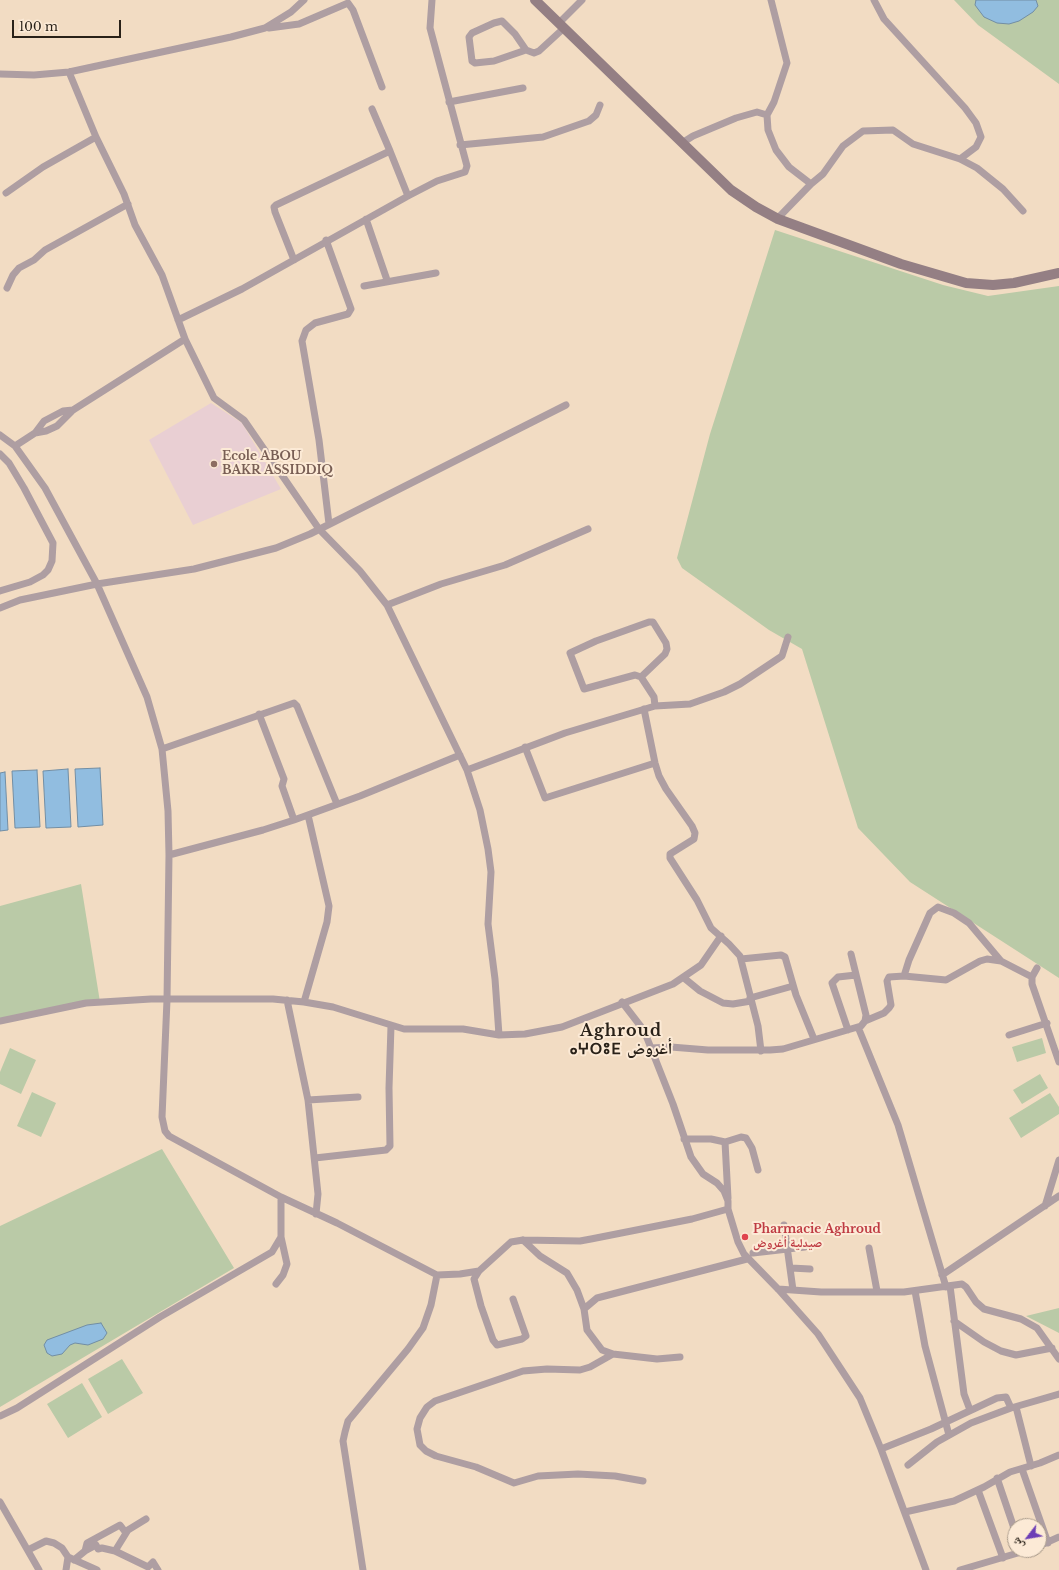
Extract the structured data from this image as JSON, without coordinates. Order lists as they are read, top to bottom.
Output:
{
  "districts": ["Aghroud ⴰⵖⵔⵓⴹ أغروض"],
  "places": ["Ecole ABOU BAKR ASSIDDIQ", "Pharmacie Aghroud صيدلية أغروض"],
  "scale_bar": "100 m",
  "north": "bottom left"
}
